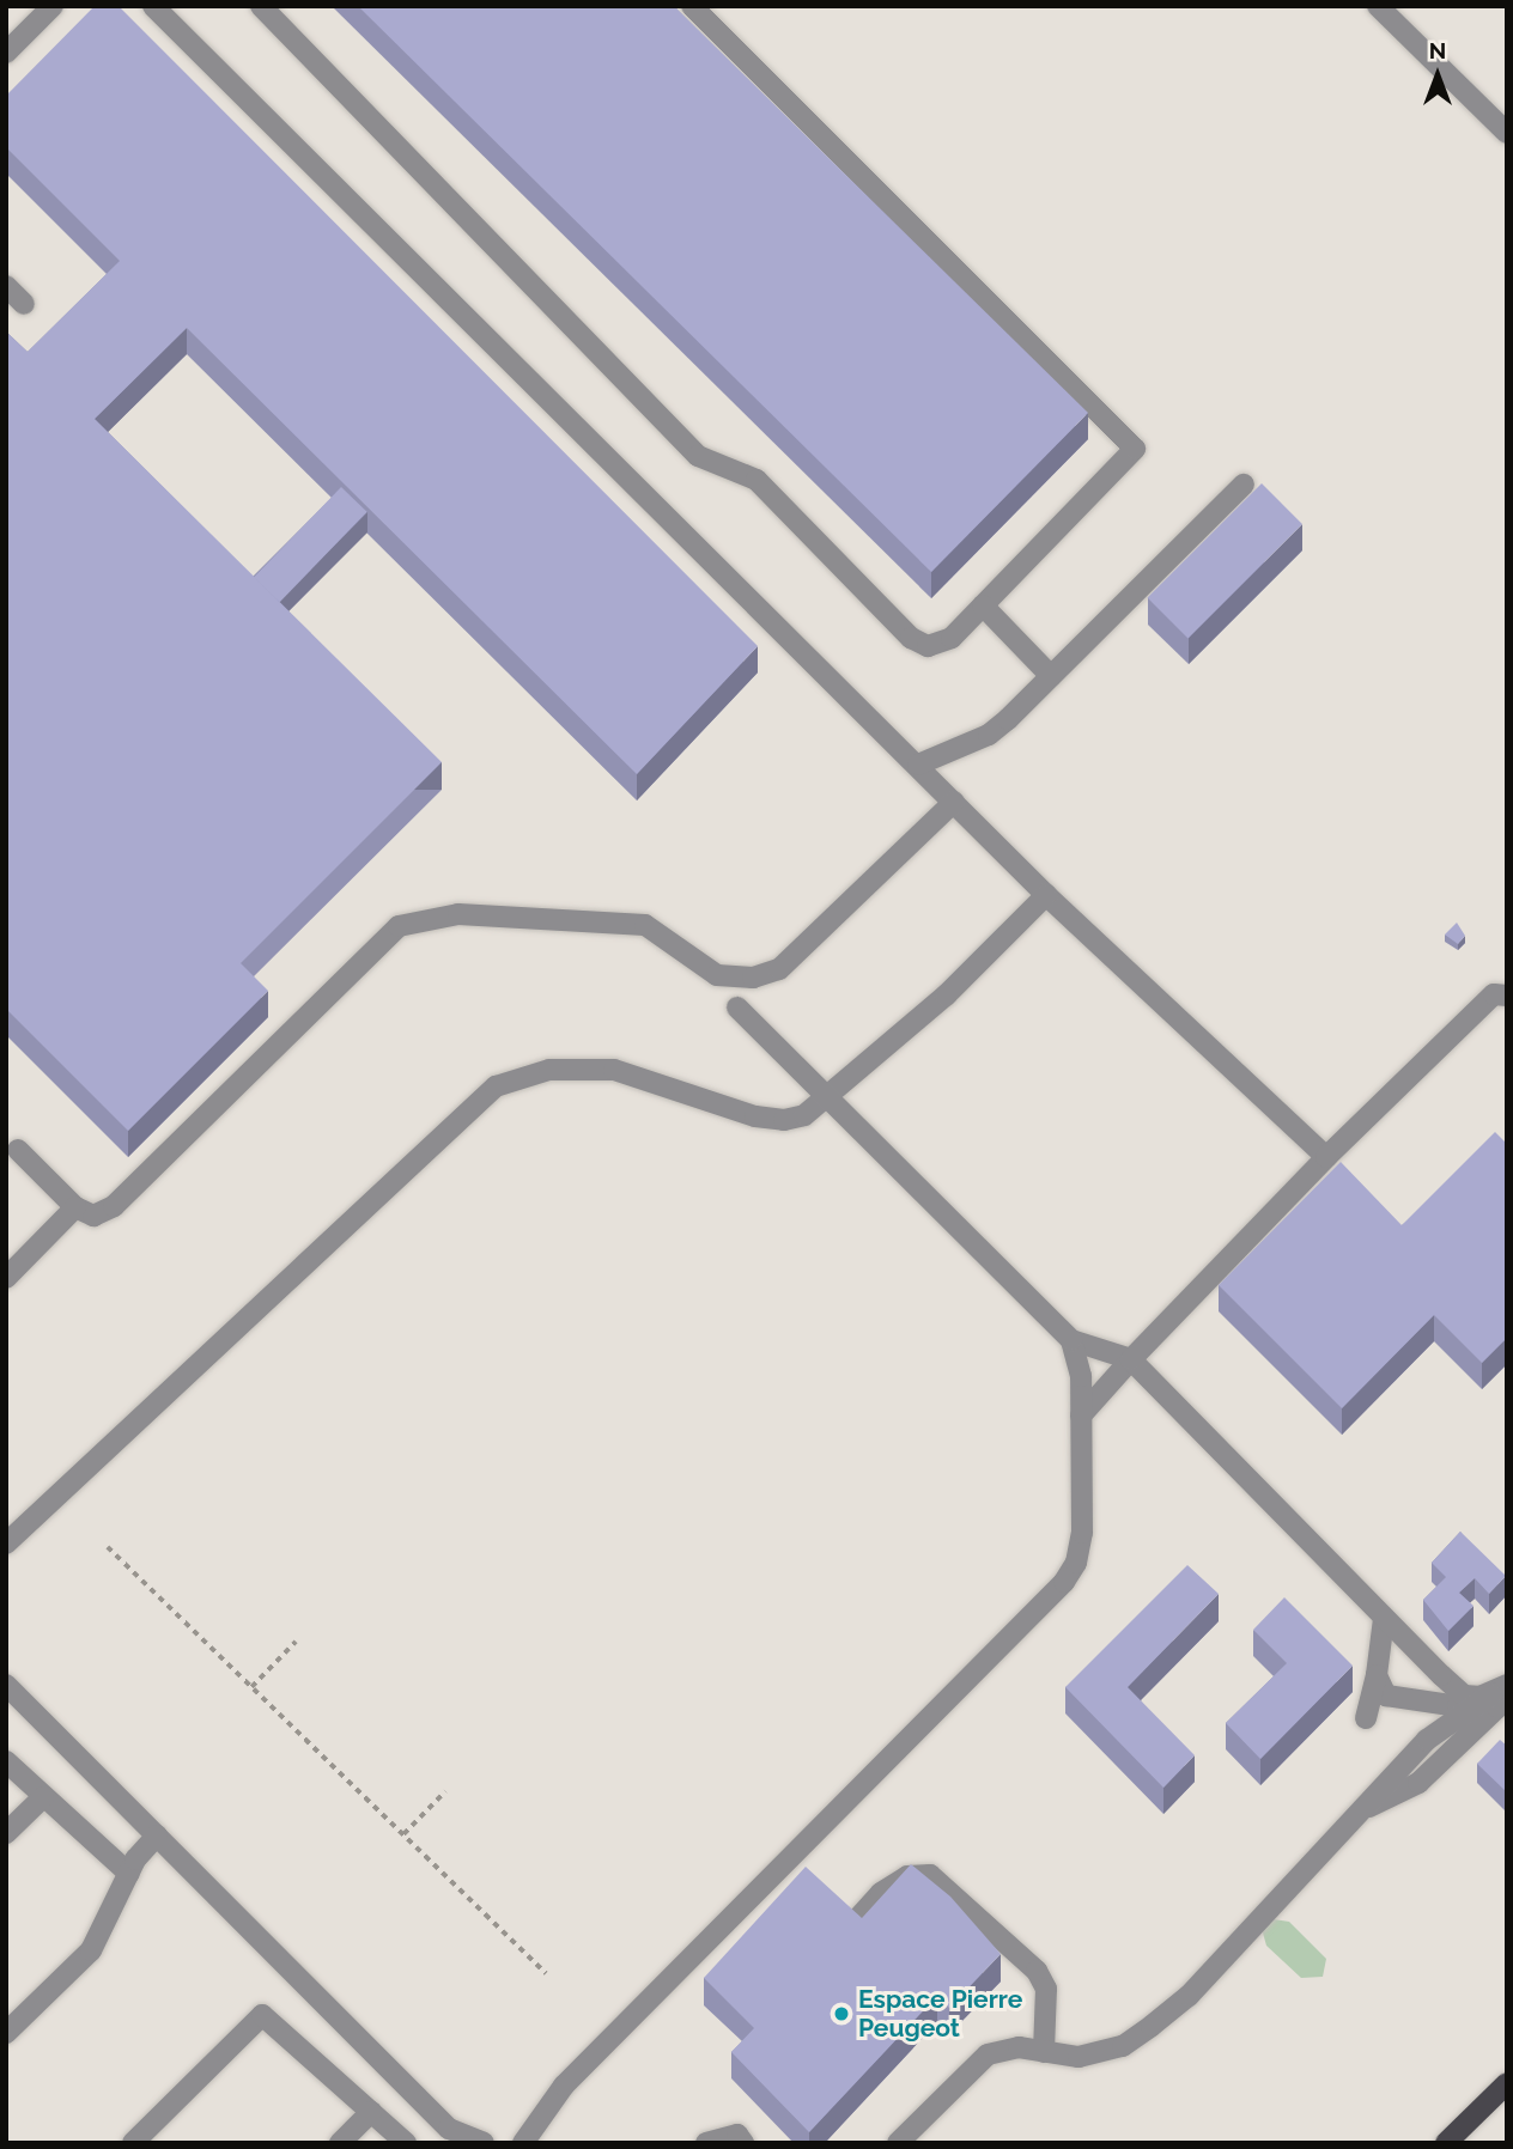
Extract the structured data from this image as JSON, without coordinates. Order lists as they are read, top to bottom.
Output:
{
  "places": ["Espace Pierre Peugeot"],
  "north": "top"
}
